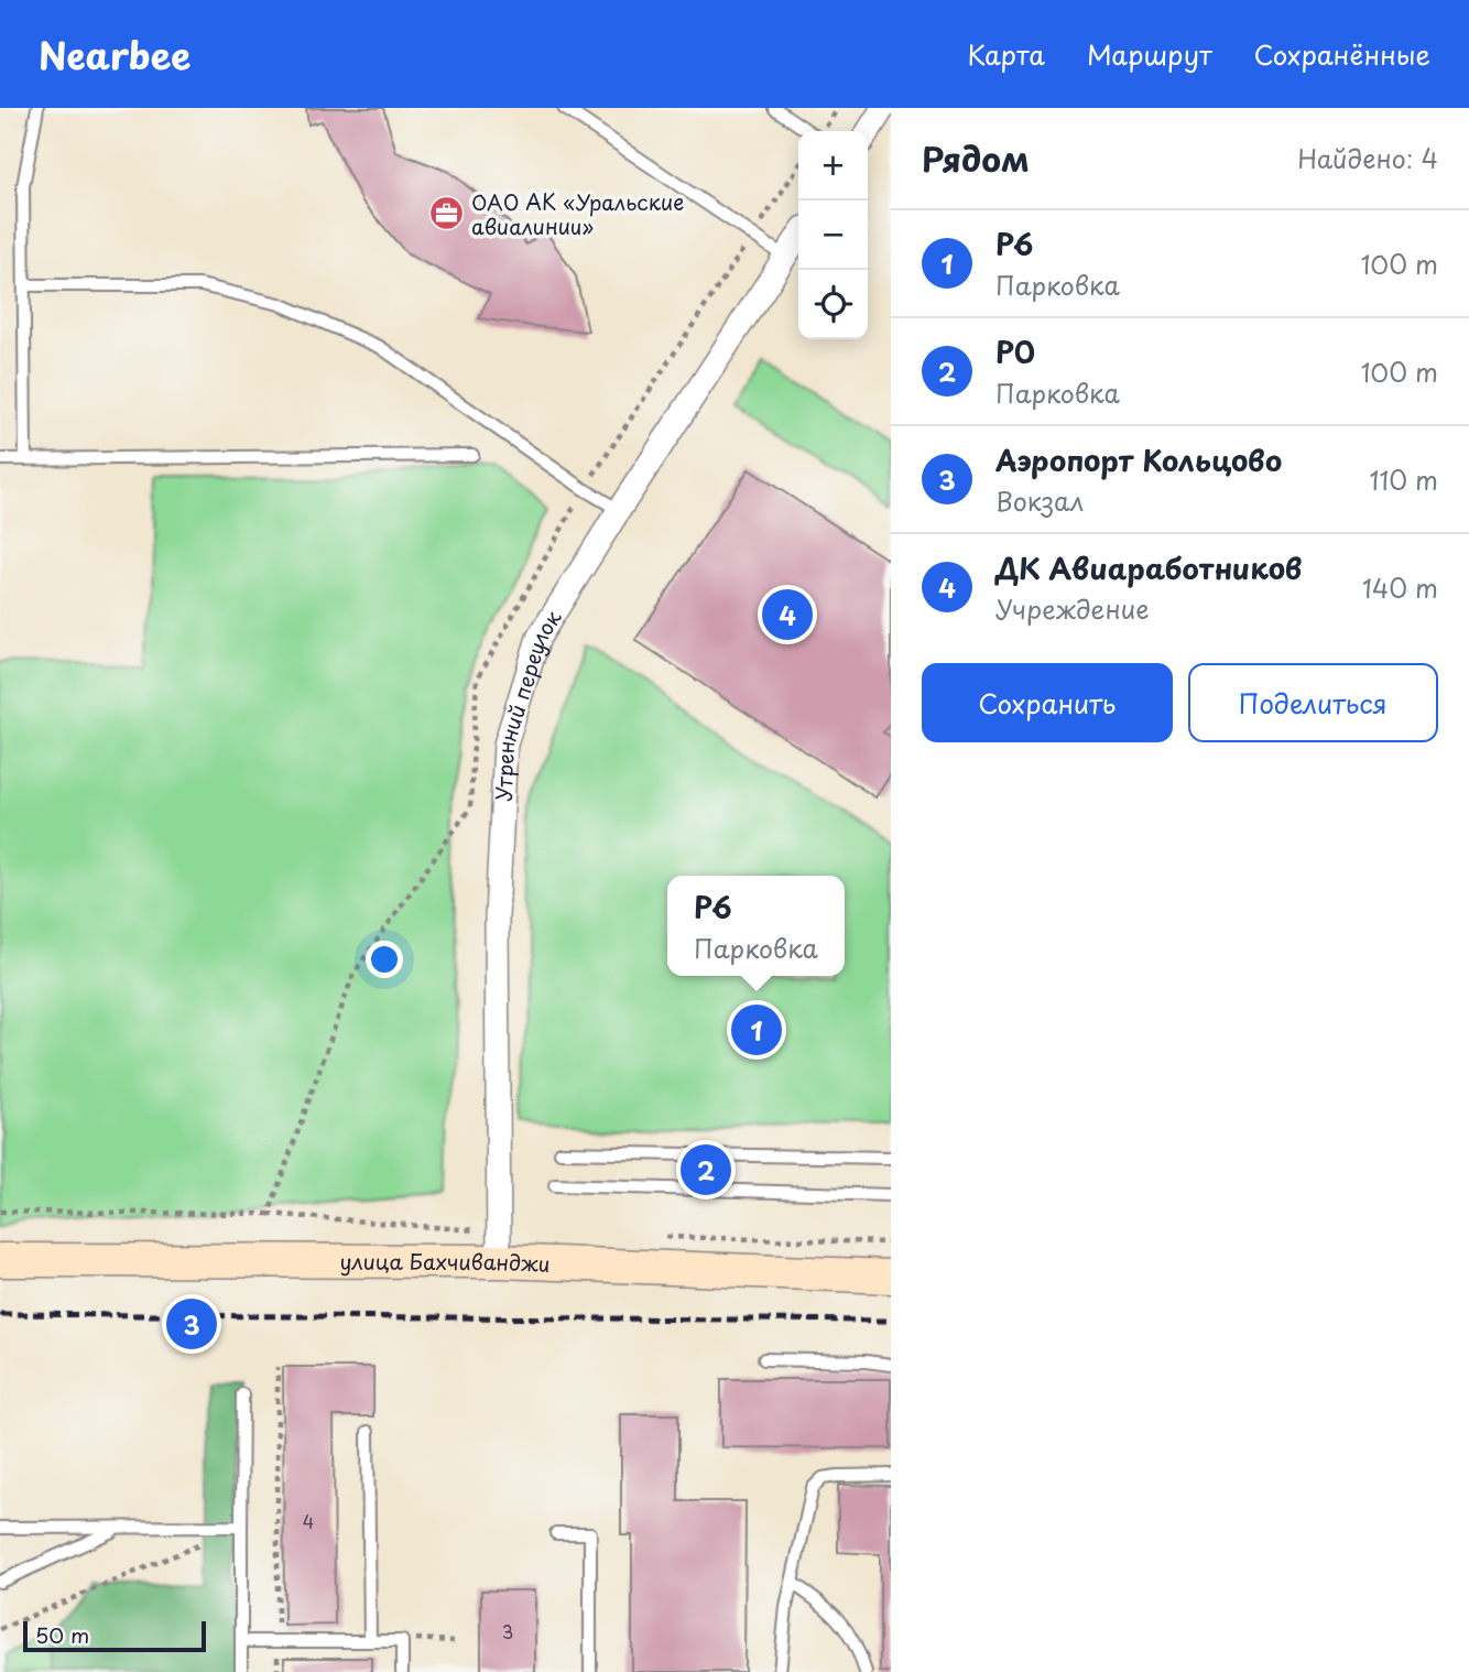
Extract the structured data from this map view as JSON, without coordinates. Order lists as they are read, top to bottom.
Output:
{
  "streets": {
    "main road": ["улица Бахчиванджи"],
    "street": ["Утренний переулок"]
  },
  "crossings": [
    ["Утренний переулок", "улица Бахчиванджи"]
  ],
  "places": {
    "office": ["ОАО АК «Уральские авиалинии»"]
  },
  "house_numbers": ["4", "3"],
  "scale_bar": "50 m",
  "page": {
    "header": "Nearbee",
    "nav": ["Карта", "Маршрут", "Сохранённые"],
    "heading": ["Рядом", "Найдено: 4"],
    "map_buttons": ["+", "−"],
    "list": [
      {
        "mark": "1",
        "name": "P6",
        "note": "Парковка",
        "value": "100 m"
      },
      {
        "mark": "2",
        "name": "P0",
        "note": "Парковка",
        "value": "100 m"
      },
      {
        "mark": "3",
        "name": "Аэропорт Кольцово",
        "note": "Вокзал",
        "value": "110 m"
      },
      {
        "mark": "4",
        "name": "ДК Авиаработников",
        "note": "Учреждение",
        "value": "140 m"
      }
    ],
    "pins": [
      "4",
      "1",
      "2",
      "3"
    ],
    "buttons": ["Сохранить", "Поделиться"],
    "popup": ["P6", "Парковка"],
    "scale": "50 m"
  }
}
